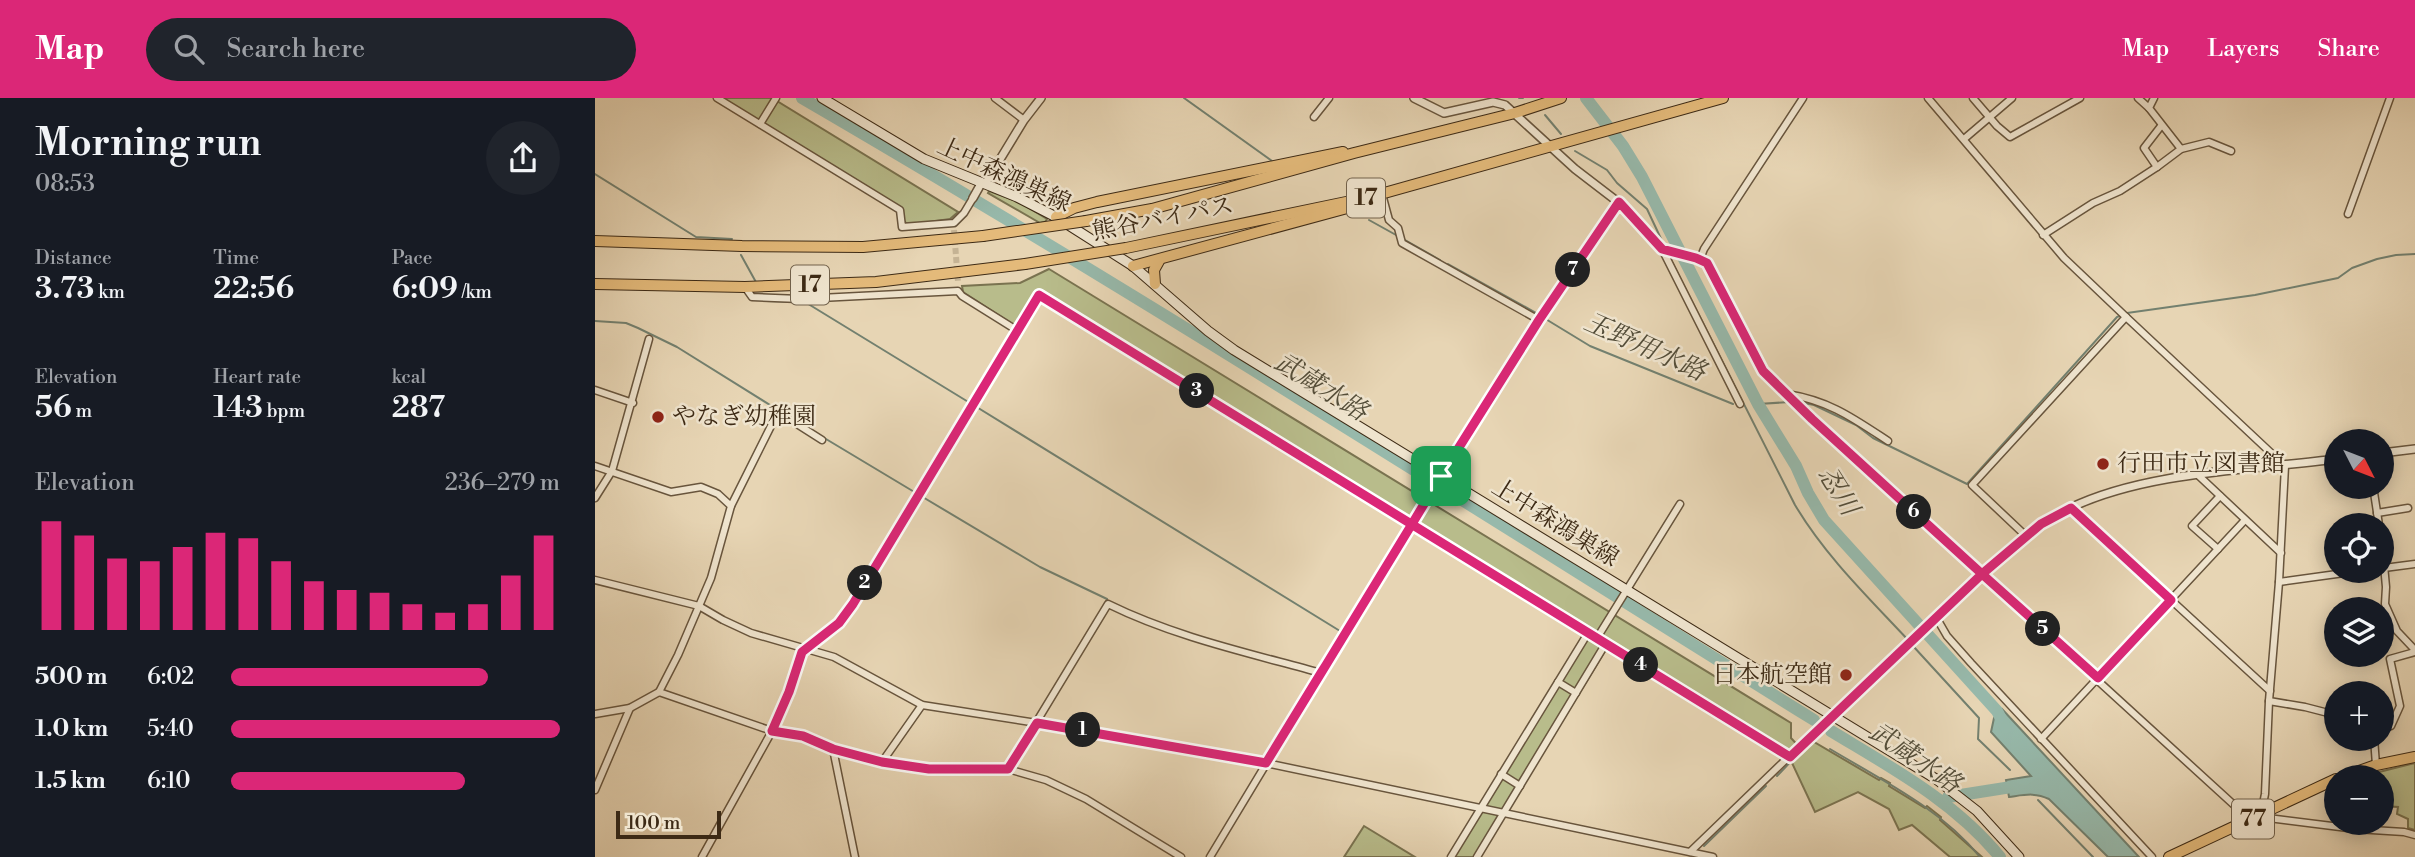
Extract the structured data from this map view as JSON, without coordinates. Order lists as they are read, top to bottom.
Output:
{
  "streets": {
    "main road": [
      "上中森鴻巣線",
      "17",
      "熊谷バイパス",
      "77"
    ]
  },
  "crossings": [
    ["上中森鴻巣線", "17"],
    ["17", "熊谷バイパス"]
  ],
  "water": ["玉野用水路", "武蔵水路", "忍川"],
  "places": ["やなぎ幼稚園", "行田市立図書館", "日本航空館"],
  "scale_bar": "100 m",
  "north": "bottom right",
  "page": {
    "header": "Map",
    "search": "Search here",
    "nav": ["Map", "Layers", "Share"],
    "heading": ["Morning run", "08:53"],
    "stats": [
      ["Distance", "3.73 km"],
      ["Time", "22:56"],
      ["Pace", "6:09 /km"],
      ["Elevation", "56 m"],
      ["Heart rate", "143 bpm"],
      ["kcal", "287"]
    ],
    "pins": [
      "7",
      "3",
      "6",
      "2",
      "5",
      "4",
      "1"
    ],
    "map_buttons": ["+", "−"],
    "chart": ["Elevation", "236–279 m"],
    "list": [
      {
        "name": "500 m",
        "note": "6:02"
      },
      {
        "name": "1.0 km",
        "note": "5:40"
      },
      {
        "name": "1.5 km",
        "note": "6:10"
      }
    ],
    "scale": "100 m"
  }
}
